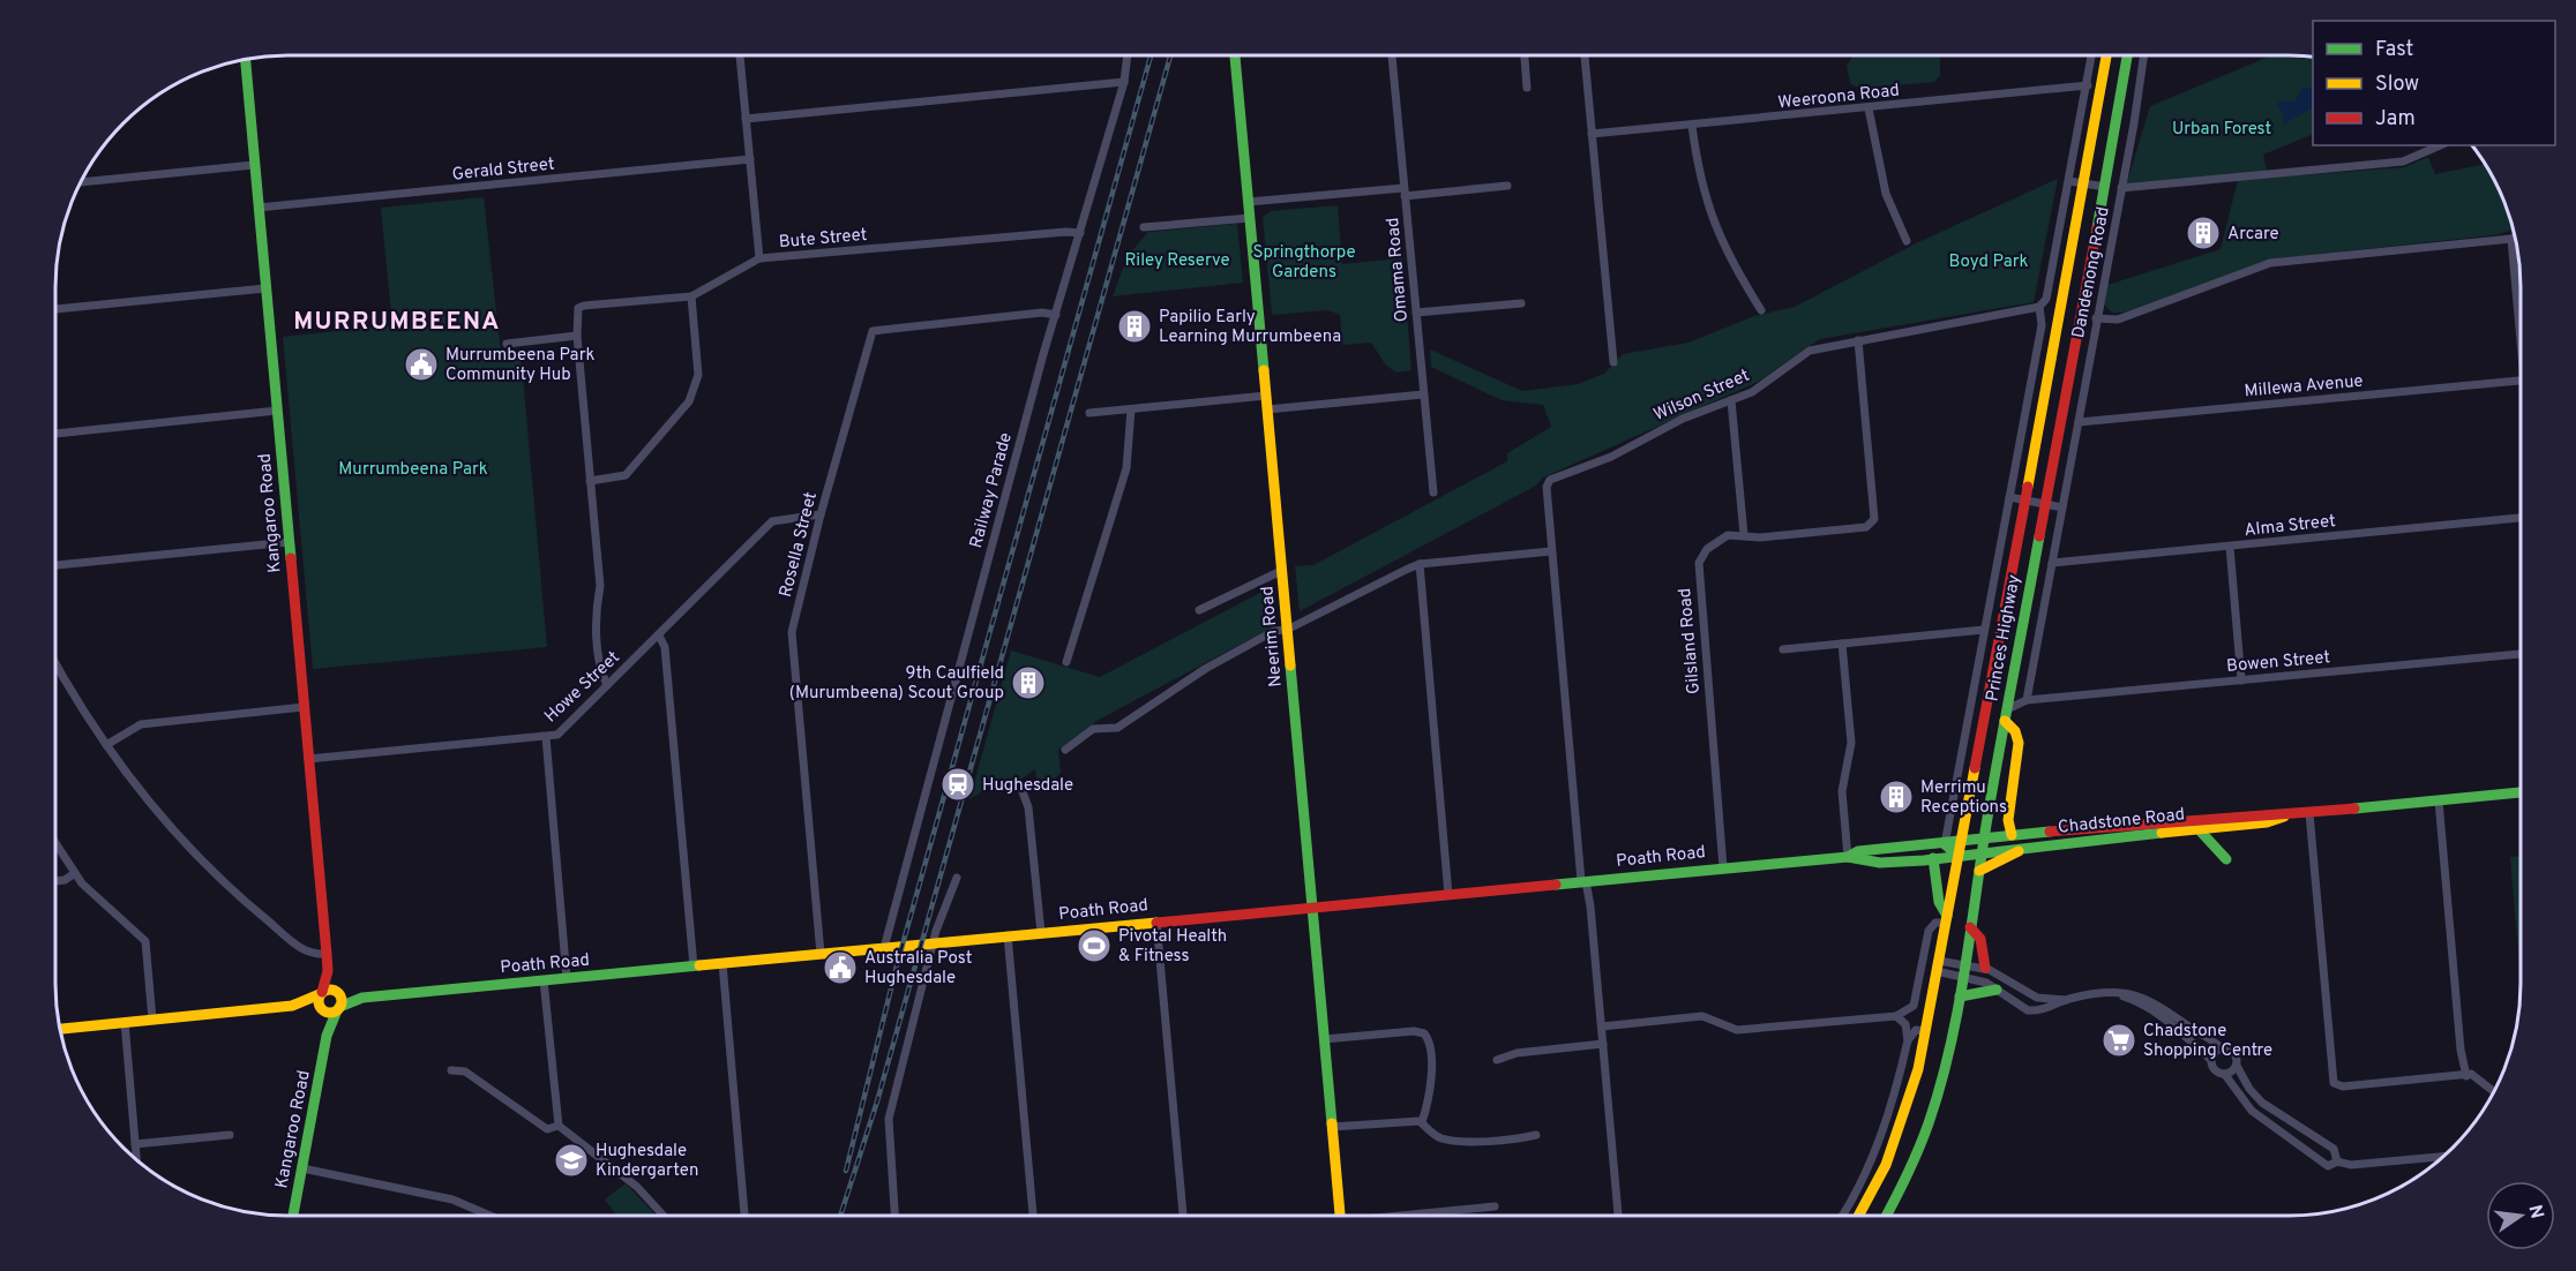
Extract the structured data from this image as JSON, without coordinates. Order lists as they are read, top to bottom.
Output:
{
  "streets": {
    "main road": [
      "Kangaroo Road",
      "Neerim Road",
      "Princes Highway",
      "Chadstone Road",
      "Poath Road"
    ],
    "street": [
      "Weeroona Road",
      "Gerald Street",
      "Bute Street",
      "Omama Road",
      "Dandenong Road",
      "Millewa Avenue",
      "Wilson Street",
      "Railway Parade",
      "Alma Street",
      "Rosella Street",
      "Gilsland Road",
      "Bowen Street",
      "Howe Street"
    ]
  },
  "crossings": [
    ["Gerald Street", "Kangaroo Road"],
    ["Bute Street", "Railway Parade"],
    ["Dandenong Road", "Millewa Avenue"],
    ["Dandenong Road", "Alma Street"],
    ["Dandenong Road", "Princes Highway"],
    ["Dandenong Road", "Bowen Street"],
    ["Railway Parade", "Rosella Street"],
    ["Railway Parade", "Poath Road"],
    ["Kangaroo Road", "Howe Street"],
    ["Kangaroo Road", "Poath Road"],
    ["Rosella Street", "Howe Street"],
    ["Rosella Street", "Poath Road"],
    ["Neerim Road", "Poath Road"],
    ["Princes Highway", "Chadstone Road"],
    ["Princes Highway", "Poath Road"],
    ["Gilsland Road", "Poath Road"],
    ["Chadstone Road", "Poath Road"]
  ],
  "districts": ["MURRUMBEENA"],
  "parks": [
    "Urban Forest",
    "Springthorpe Gardens",
    "Riley Reserve",
    "Boyd Park",
    "Murrumbeena Park"
  ],
  "places": {
    "building": [
      "Arcare",
      "Papilio Early Learning Murrumbeena",
      "9th Caulfield (Murumbeena) Scout Group",
      "Merrimu Receptions"
    ],
    "public building": ["Murrumbeena Park Community Hub", "Australia Post Hughesdale"],
    "station": ["Hughesdale"],
    "sports": ["Pivotal Health & Fitness"],
    "supermarket": ["Chadstone Shopping Centre"],
    "school or university": ["Hughesdale Kindergarten"]
  },
  "legend": ["Fast", "Slow", "Jam"],
  "north": "right"
}
